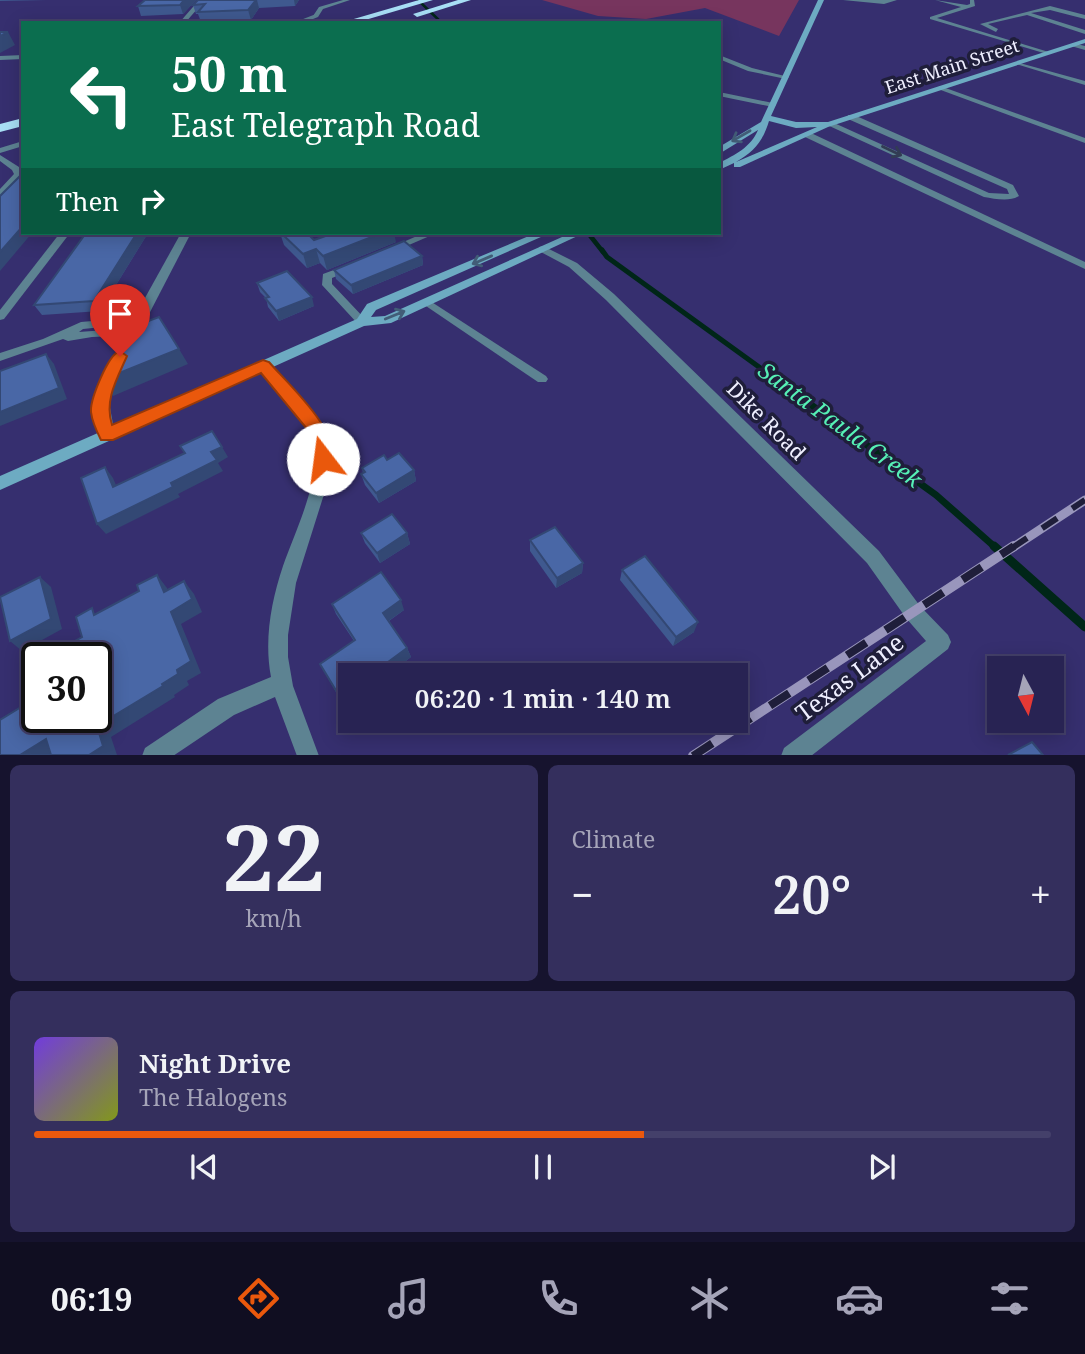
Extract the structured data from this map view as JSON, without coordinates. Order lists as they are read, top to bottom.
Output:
{
  "streets": {
    "main road": ["East Main Street"],
    "street": ["Dike Road", "Texas Lane"]
  },
  "crossings": [
    ["Dike Road", "Texas Lane"]
  ],
  "water": ["Santa Paula Creek"],
  "north": "bottom",
  "page": {
    "turn": ["50 m", "East Telegraph Road"],
    "then": "Then",
    "limit": "30",
    "trip": "06:20 · 1 min · 140 m",
    "tile": [
      ["22", "km/h"],
      "Climate"
    ],
    "heat": ["−", "20°", "+"],
    "song": ["Night Drive", "The Halogens"],
    "tabs": "06:19"
  }
}
